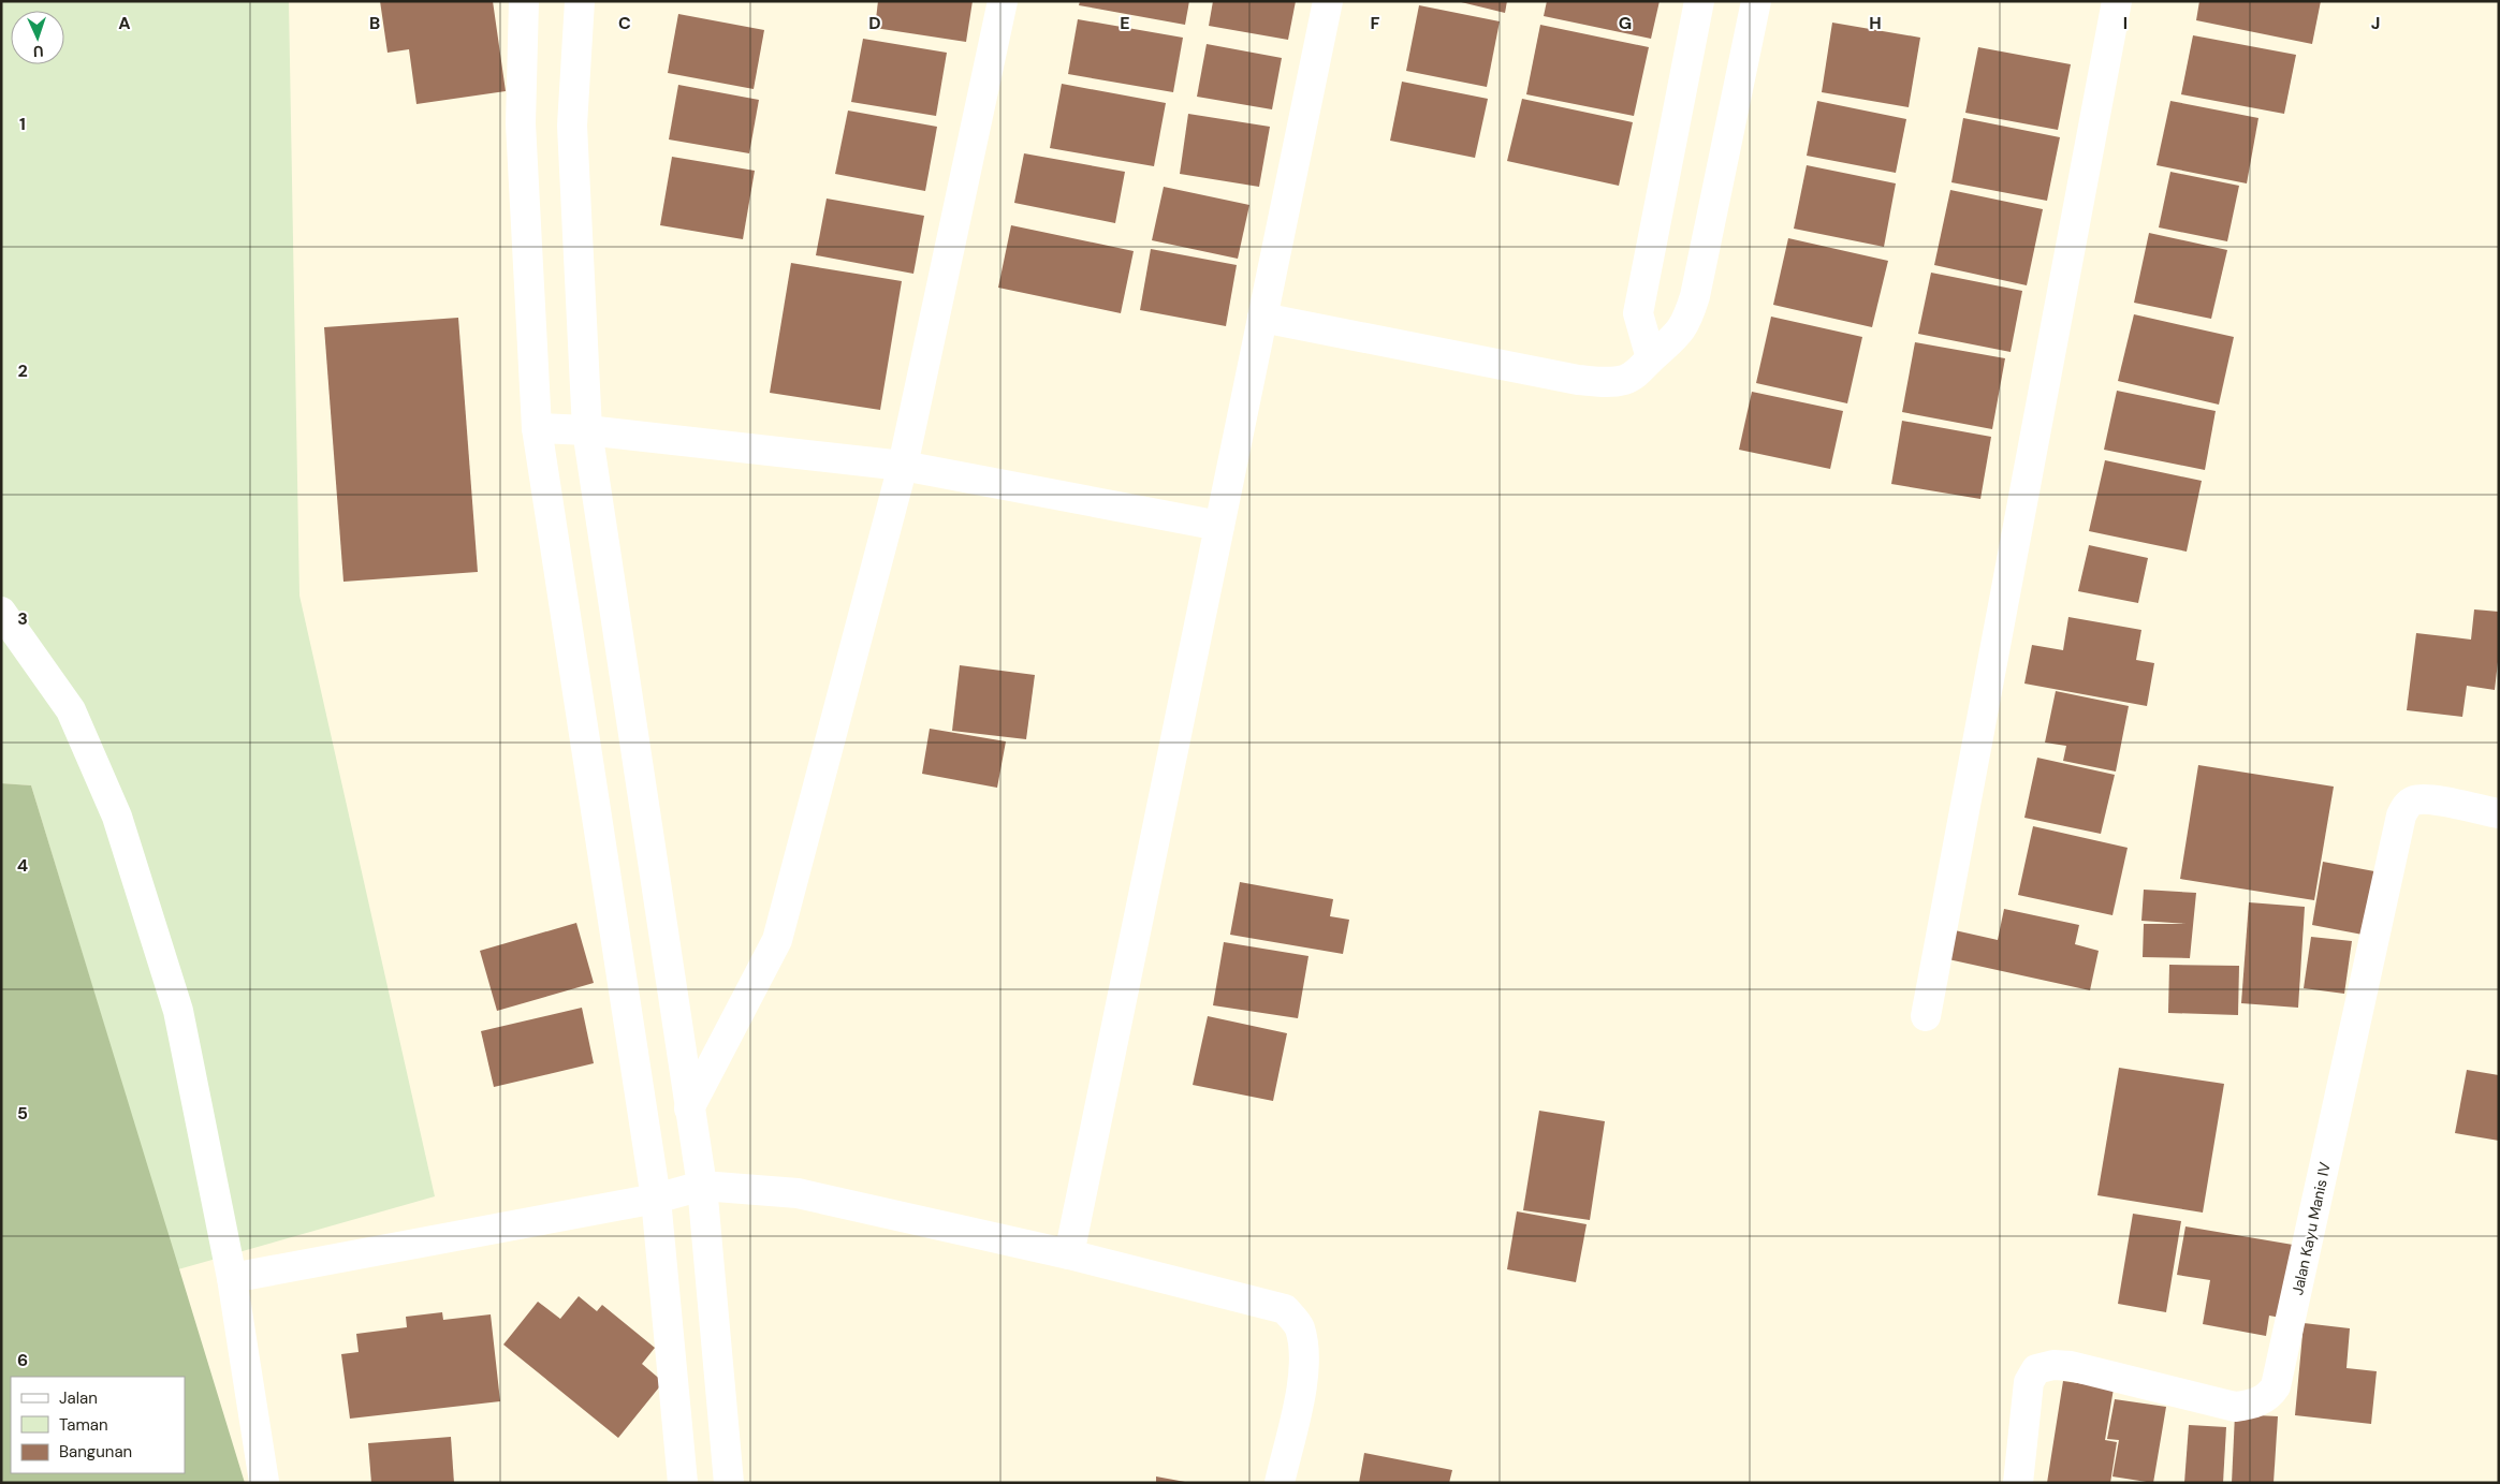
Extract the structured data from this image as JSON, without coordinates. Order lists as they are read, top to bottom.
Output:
{
  "streets": {
    "street": ["Jalan Kayu Manis IV"]
  },
  "legend": ["Jalan", "Taman", "Bangunan"],
  "north": "bottom",
  "grid": {
    "columns": [
      "A",
      "B",
      "C",
      "D",
      "E",
      "F",
      "G",
      "H",
      "I",
      "J"
    ],
    "rows": [
      "1",
      "2",
      "3",
      "4",
      "5",
      "6"
    ]
  }
}
